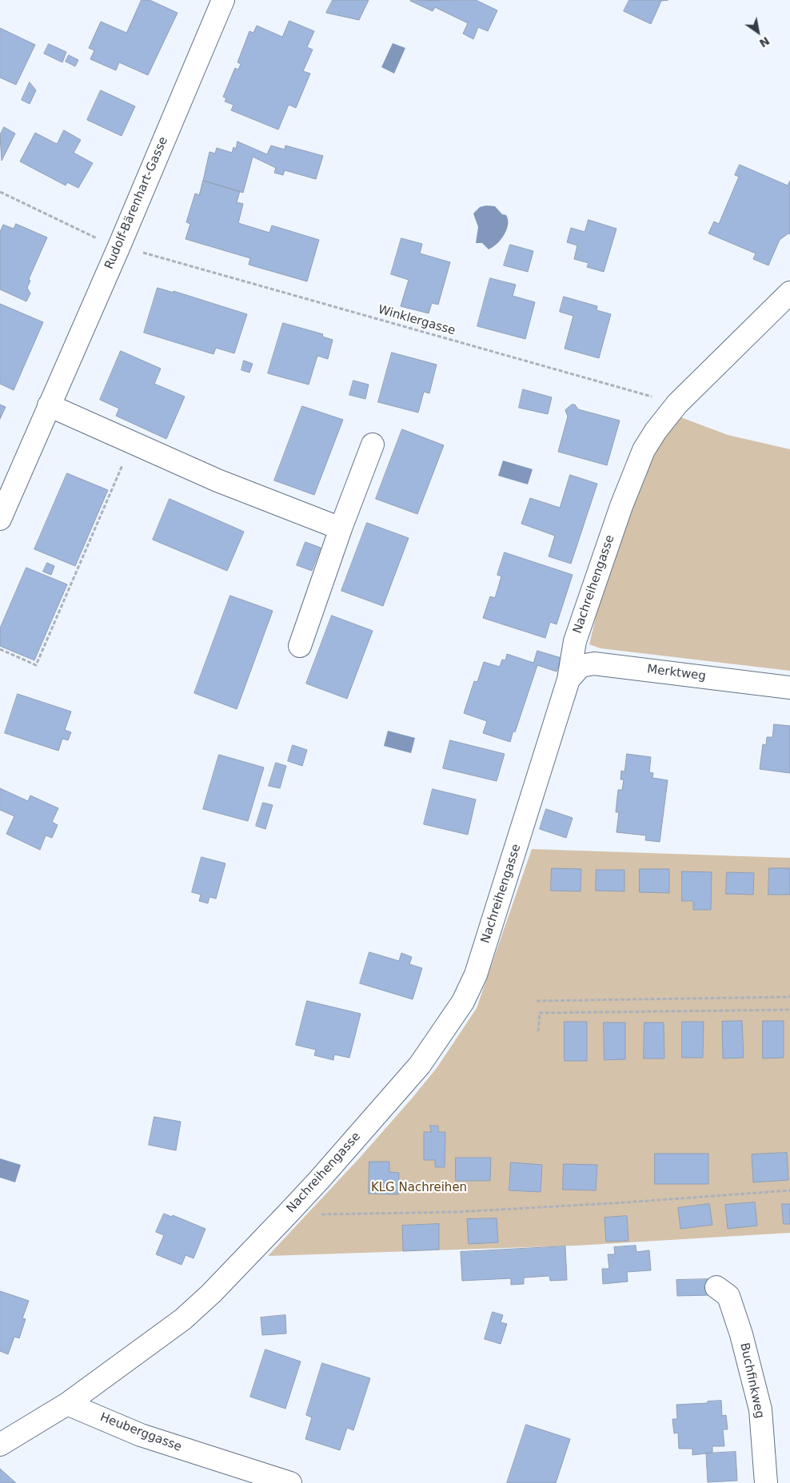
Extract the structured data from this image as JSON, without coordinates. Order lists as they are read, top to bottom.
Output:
{
  "streets": {
    "street": [
      "Rudolf-Bärenhart-Gasse",
      "Nachreihengasse",
      "Merktweg",
      "Buchfinkweg",
      "Heuberggasse"
    ],
    "path": ["Winklergasse"]
  },
  "crossings": [
    ["Winklergasse", "Nachreihengasse"],
    ["Nachreihengasse", "Merktweg"],
    ["Nachreihengasse", "Heuberggasse"]
  ],
  "parks": ["KLG Nachreihen"],
  "north": "bottom right"
}
